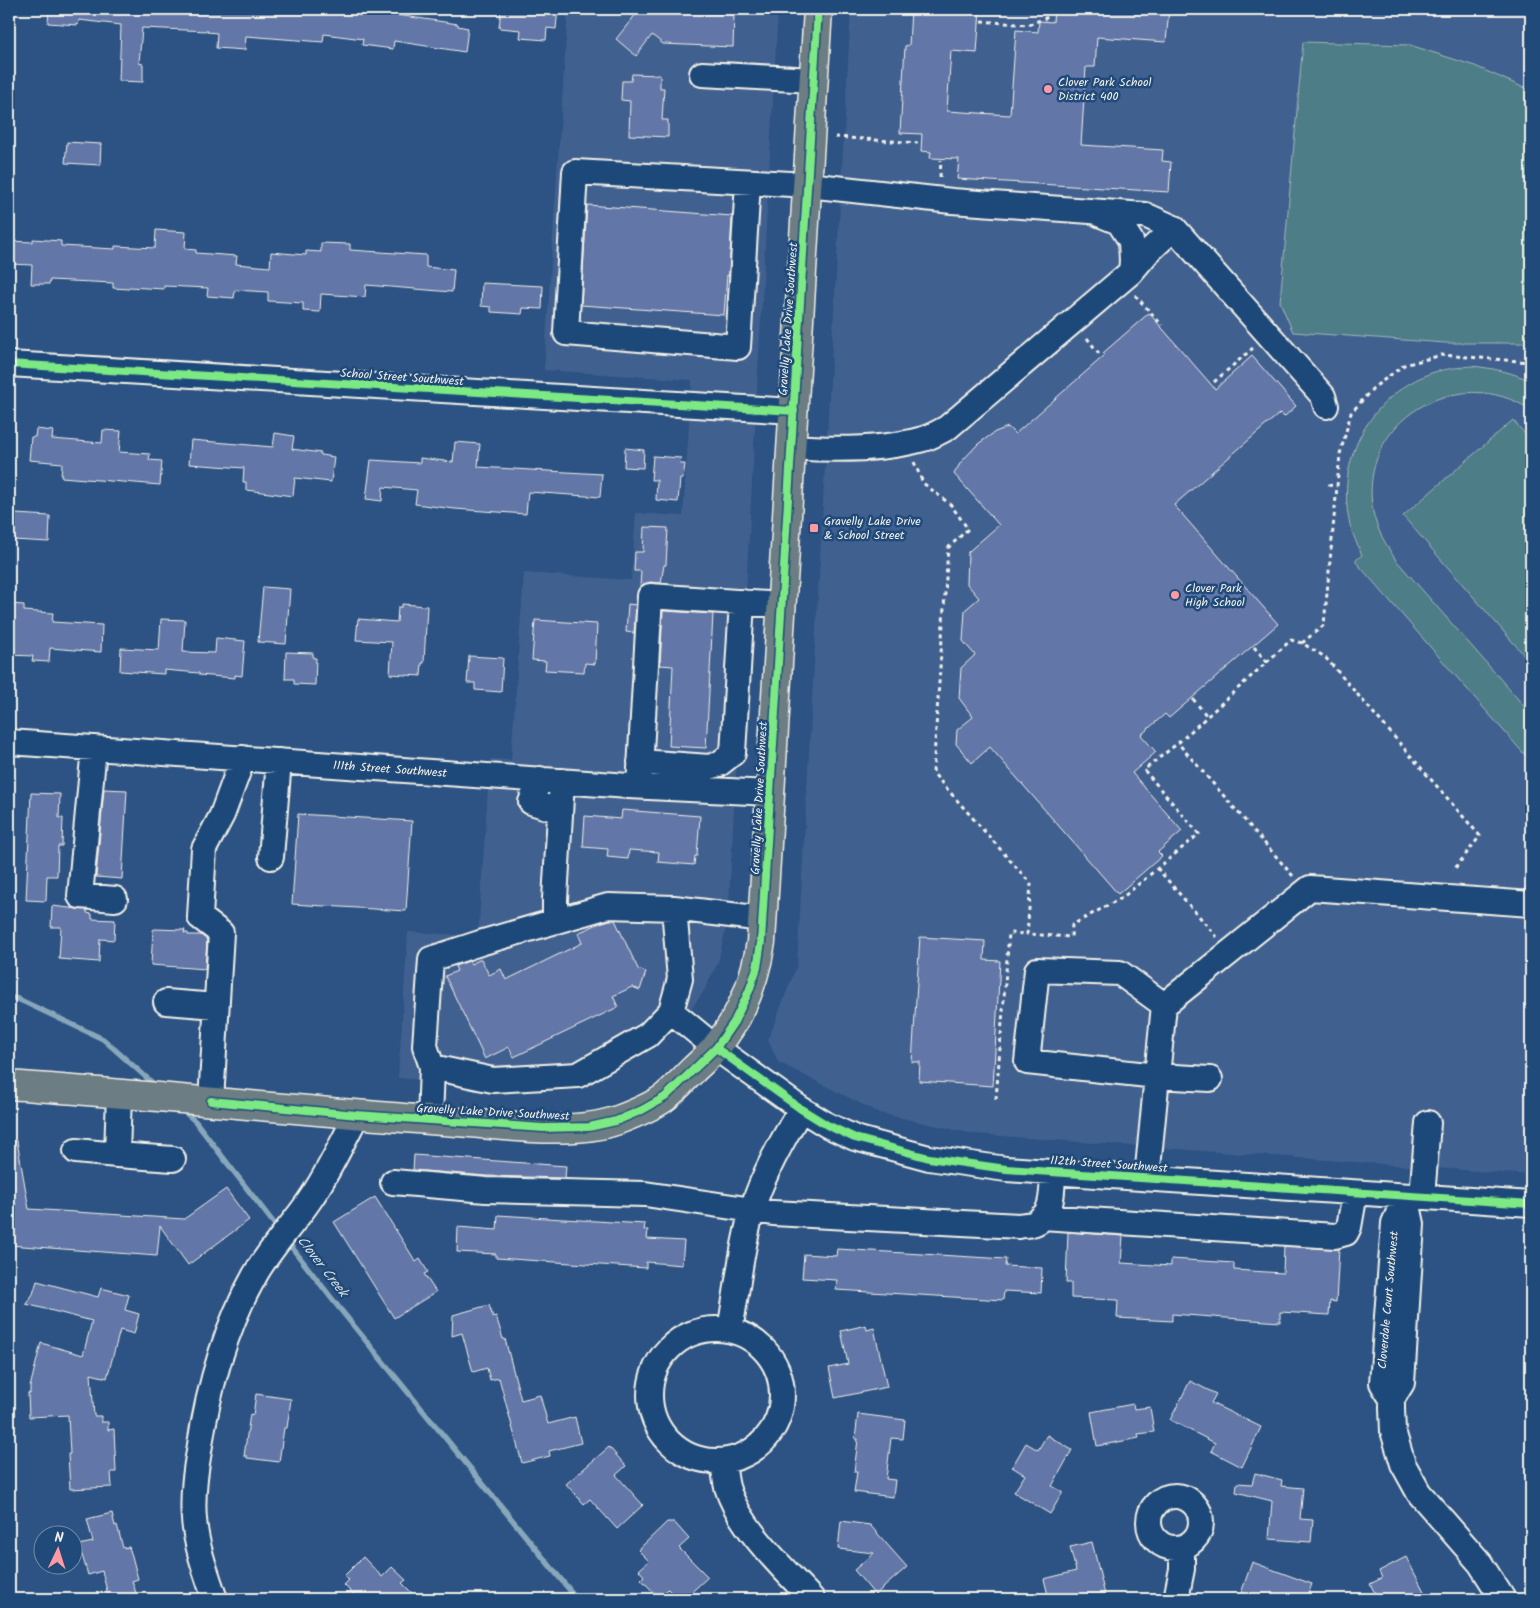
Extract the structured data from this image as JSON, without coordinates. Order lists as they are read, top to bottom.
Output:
{
  "streets": {
    "main road": ["Gravelly Lake Drive Southwest"],
    "street": [
      "School Street Southwest",
      "111th Street Southwest",
      "112th Street Southwest",
      "Cloverdale Court Southwest"
    ]
  },
  "crossings": [
    ["Gravelly Lake Drive Southwest", "School Street Southwest"],
    ["Gravelly Lake Drive Southwest", "111th Street Southwest"],
    ["Gravelly Lake Drive Southwest", "112th Street Southwest"],
    ["112th Street Southwest", "Cloverdale Court Southwest"]
  ],
  "water": ["Clover Creek"],
  "places": {
    "other": ["Clover Park School District 400", "Clover Park High School"],
    "transit": ["Gravelly Lake Drive & School Street"]
  },
  "north": "top"
}
